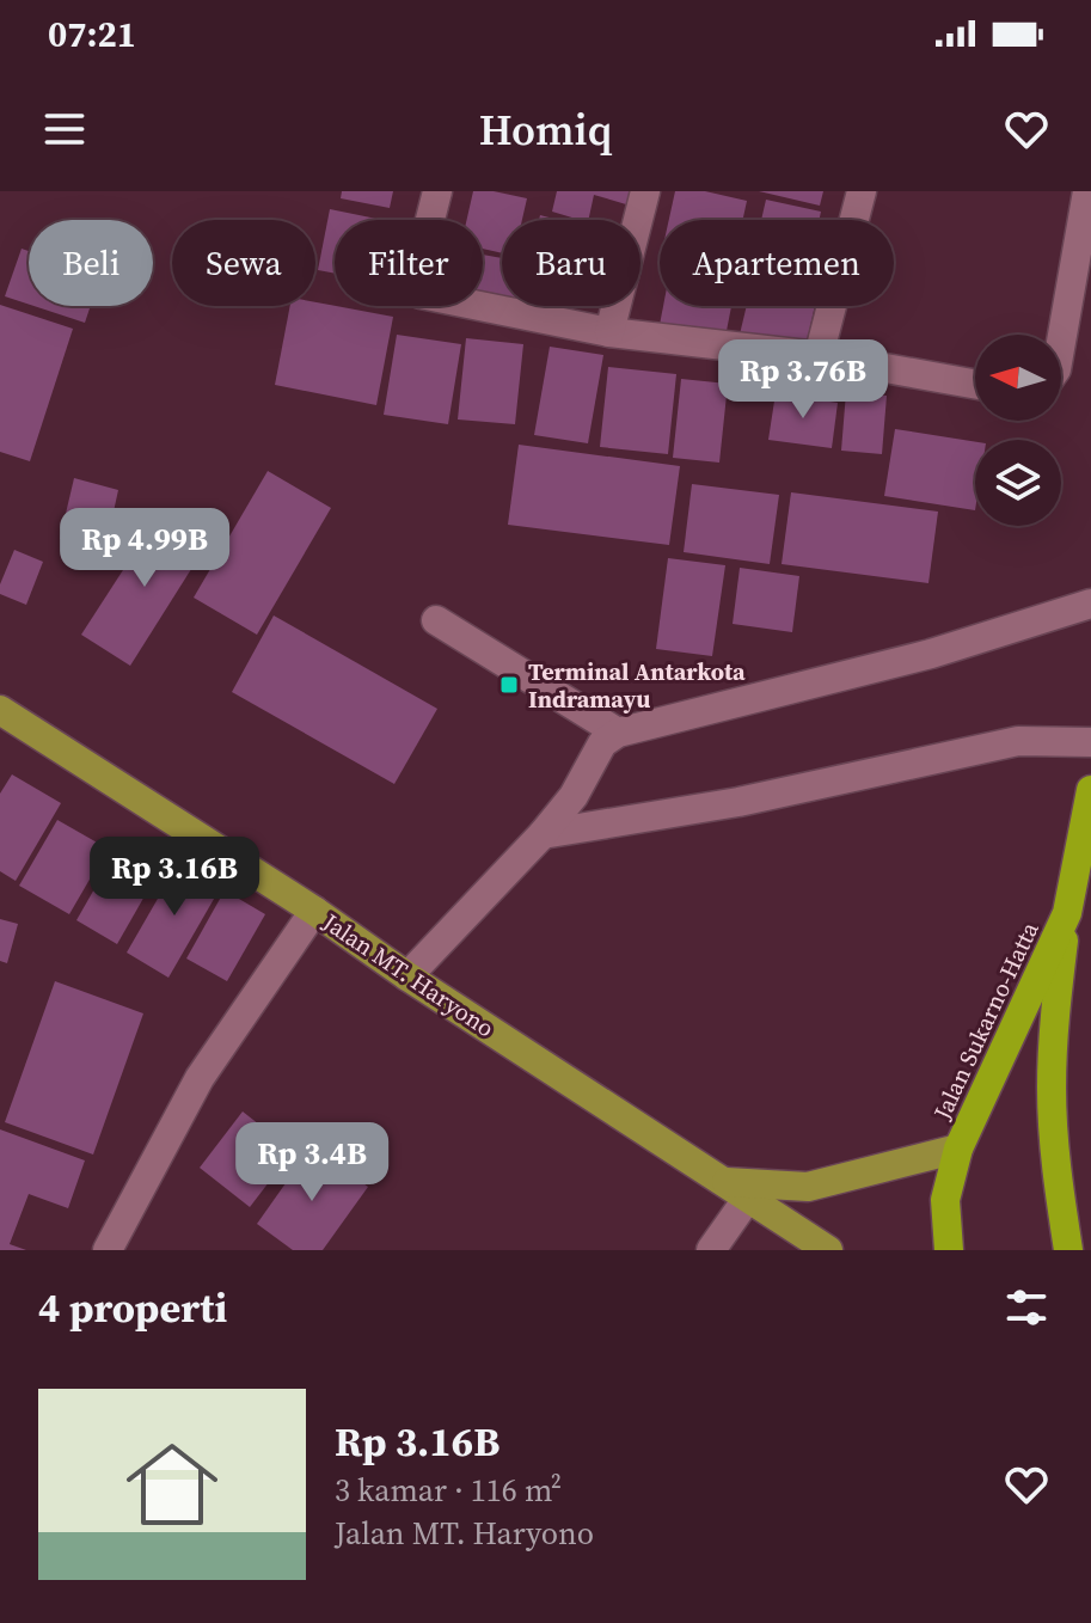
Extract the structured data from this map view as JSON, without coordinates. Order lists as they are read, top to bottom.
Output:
{
  "streets": {
    "highway": ["Jalan Sukarno-Hatta"],
    "main road": ["Jalan MT. Haryono"]
  },
  "crossings": [
    ["Jalan MT. Haryono", "Jalan Sukarno-Hatta"]
  ],
  "places": {
    "transit": ["Terminal Antarkota Indramayu"]
  },
  "north": "left",
  "page": {
    "status": "07:21",
    "header": "Homiq",
    "chip": [
      "Beli",
      "Sewa",
      "Filter",
      "Baru",
      "Apartemen"
    ],
    "price": [
      "Rp 3.76B",
      "Rp 4.99B",
      "Rp 3.16B",
      "Rp 3.4B"
    ],
    "heading": "4 properti",
    "list": [
      {
        "name": "Rp 3.16B",
        "note": "3 kamar · 116 m² · Jalan MT. Haryono"
      }
    ]
  }
}
